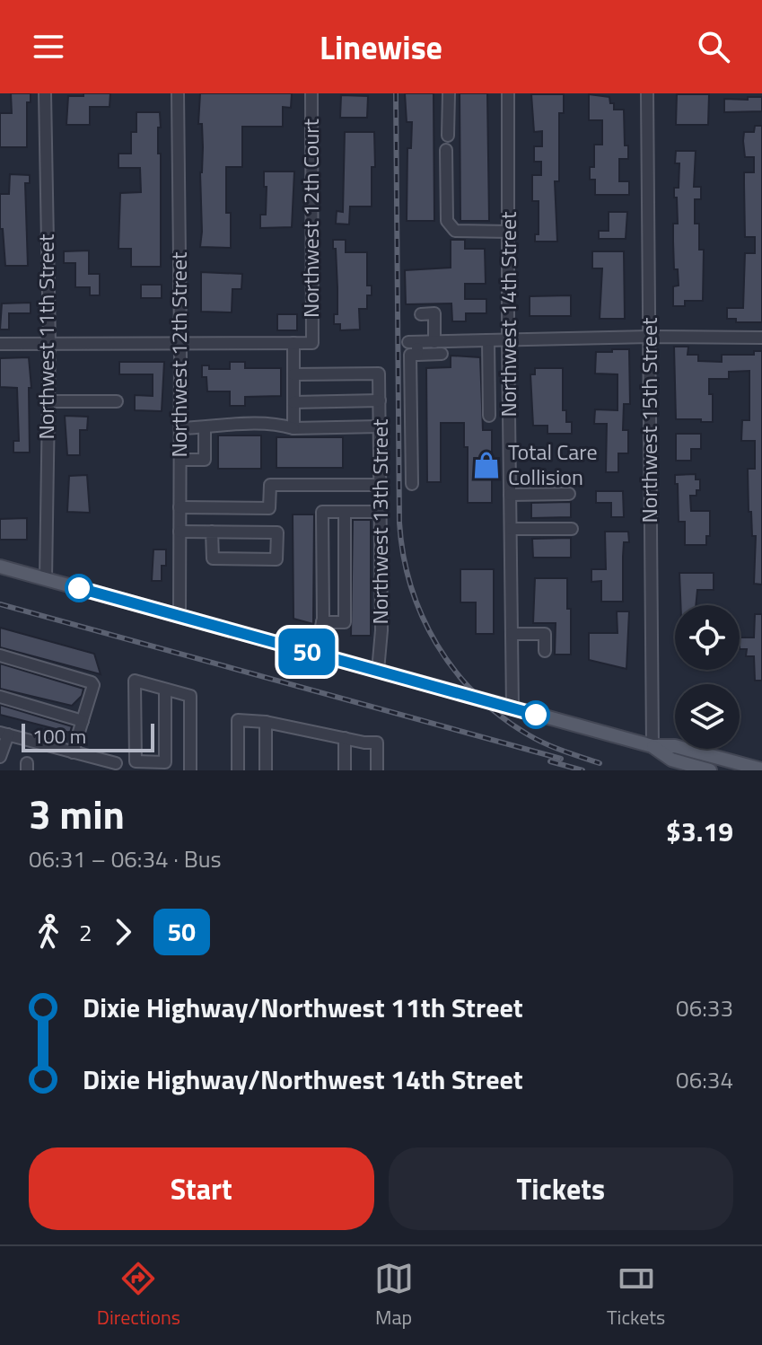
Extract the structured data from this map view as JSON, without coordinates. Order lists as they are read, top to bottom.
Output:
{
  "streets": {
    "street": [
      "Northwest 12th Court",
      "Northwest 14th Street",
      "Northwest 11th Street",
      "Northwest 12th Street",
      "Northwest 15th Street",
      "Northwest 13th Street"
    ]
  },
  "places": {
    "shop": ["Total Care Collision"]
  },
  "lines": ["bus line 50"],
  "scale_bar": "100 m",
  "page": {
    "header": "Linewise",
    "on_map": "50",
    "scale": "100 m",
    "heading": ["3 min", "06:31 – 06:34 · Bus", "$3.19"],
    "legs": ["2", "50"],
    "list": [
      {
        "name": "Dixie Highway/Northwest 11th Street",
        "value": "06:33"
      },
      {
        "name": "Dixie Highway/Northwest 14th Street",
        "value": "06:34"
      }
    ],
    "buttons": ["Start", "Tickets"],
    "tabs": ["Directions", "Map", "Tickets"]
  }
}
